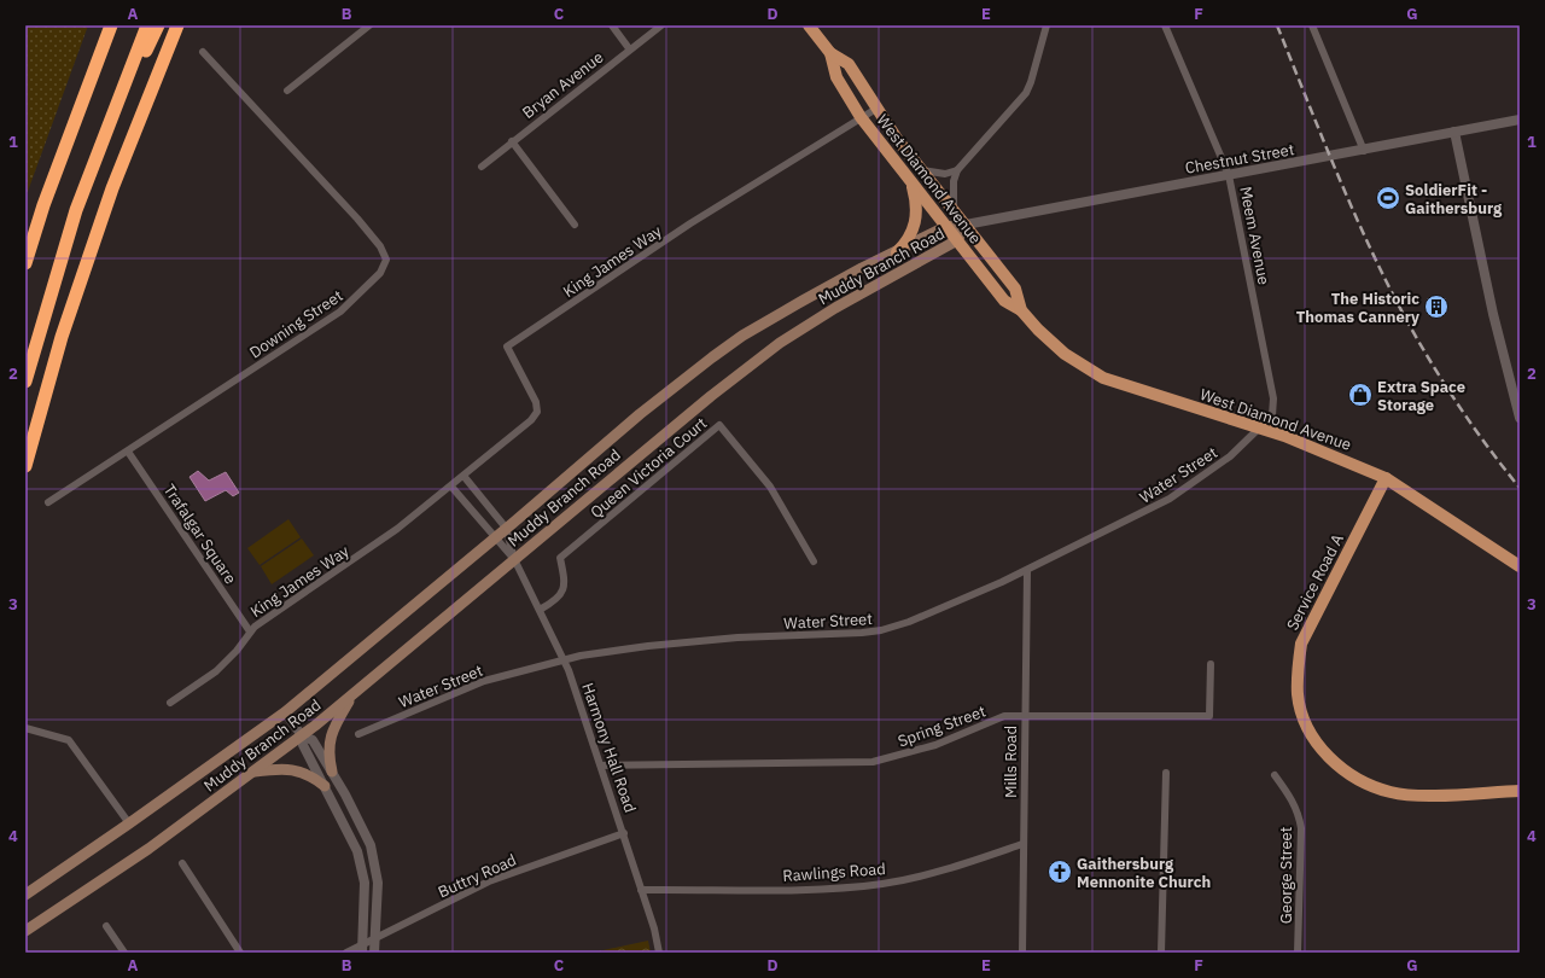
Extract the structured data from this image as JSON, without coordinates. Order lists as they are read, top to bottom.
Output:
{
  "streets": {
    "main road": ["West Diamond Avenue", "Muddy Branch Road", "Service Road A"],
    "street": [
      "Bryan Avenue",
      "Chestnut Street",
      "Meem Avenue",
      "King James Way",
      "Downing Street",
      "Queen Victoria Court",
      "Water Street",
      "Trafalgar Square",
      "Spring Street",
      "Harmony Hall Road",
      "Mills Road",
      "Rawlings Road",
      "Buttry Road",
      "George Street"
    ]
  },
  "crossings": [
    ["Chestnut Street", "West Diamond Avenue"],
    ["Chestnut Street", "Meem Avenue"],
    ["Chestnut Street", "Muddy Branch Road"],
    ["West Diamond Avenue", "Meem Avenue"],
    ["West Diamond Avenue", "King James Way"],
    ["West Diamond Avenue", "Muddy Branch Road"],
    ["West Diamond Avenue", "Water Street"],
    ["West Diamond Avenue", "Service Road A"],
    ["Meem Avenue", "Water Street"],
    ["King James Way", "Trafalgar Square"],
    ["Muddy Branch Road", "Harmony Hall Road"],
    ["Downing Street", "Trafalgar Square"],
    ["Queen Victoria Court", "Harmony Hall Road"],
    ["Water Street", "Harmony Hall Road"],
    ["Water Street", "Mills Road"],
    ["Spring Street", "Harmony Hall Road"],
    ["Spring Street", "Mills Road"],
    ["Harmony Hall Road", "Rawlings Road"],
    ["Harmony Hall Road", "Buttry Road"],
    ["Mills Road", "Rawlings Road"]
  ],
  "places": {
    "sports": ["SoldierFit - Gaithersburg"],
    "building": ["The Historic Thomas Cannery"],
    "shop": ["Extra Space Storage"],
    "church": ["Gaithersburg Mennonite Church"]
  },
  "grid": {
    "columns": [
      "A",
      "B",
      "C",
      "D",
      "E",
      "F",
      "G"
    ],
    "rows": [
      "1",
      "2",
      "3",
      "4"
    ]
  }
}
